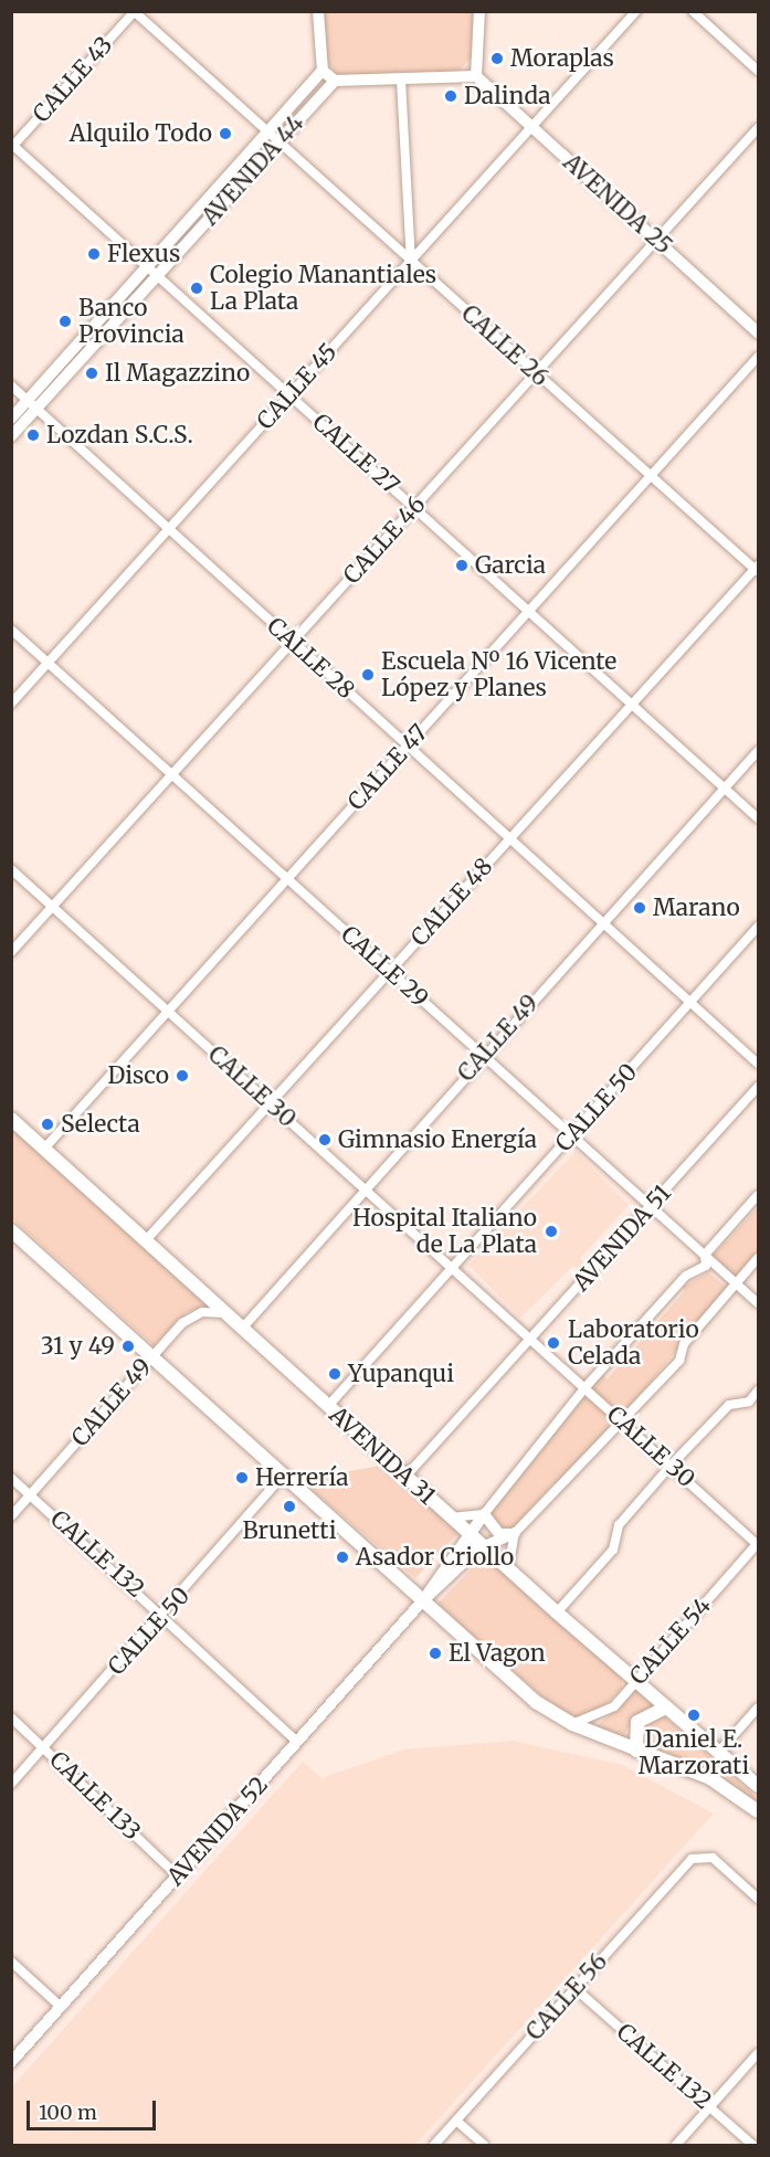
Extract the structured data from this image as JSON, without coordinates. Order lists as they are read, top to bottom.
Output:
{
  "streets": {
    "highway": ["AVENIDA 31"],
    "main road": ["AVENIDA 44", "AVENIDA 25", "AVENIDA 52"],
    "street": [
      "CALLE 43",
      "CALLE 26",
      "CALLE 45",
      "CALLE 27",
      "CALLE 46",
      "CALLE 28",
      "CALLE 47",
      "CALLE 48",
      "CALLE 29",
      "CALLE 49",
      "CALLE 30",
      "CALLE 50",
      "AVENIDA 51",
      "CALLE 132",
      "CALLE 54",
      "CALLE 133",
      "CALLE 56"
    ]
  },
  "crossings": [
    ["CALLE 43", "CALLE 26"],
    ["CALLE 43", "CALLE 27"],
    ["AVENIDA 44", "CALLE 26"],
    ["AVENIDA 44", "CALLE 27"],
    ["AVENIDA 44", "CALLE 28"],
    ["AVENIDA 25", "CALLE 45"],
    ["AVENIDA 25", "CALLE 46"],
    ["CALLE 26", "CALLE 45"],
    ["CALLE 26", "CALLE 46"],
    ["CALLE 26", "CALLE 47"],
    ["CALLE 26", "CALLE 48"],
    ["CALLE 45", "CALLE 27"],
    ["CALLE 45", "CALLE 28"],
    ["CALLE 45", "CALLE 29"],
    ["CALLE 27", "CALLE 46"],
    ["CALLE 27", "CALLE 47"],
    ["CALLE 27", "CALLE 48"],
    ["CALLE 27", "CALLE 49"],
    ["CALLE 46", "CALLE 28"],
    ["CALLE 46", "CALLE 29"],
    ["CALLE 46", "CALLE 30"],
    ["CALLE 28", "CALLE 47"],
    ["CALLE 28", "CALLE 48"],
    ["CALLE 28", "CALLE 49"],
    ["CALLE 28", "CALLE 50"],
    ["CALLE 47", "CALLE 29"],
    ["CALLE 47", "CALLE 30"],
    ["CALLE 47", "AVENIDA 31"],
    ["CALLE 48", "CALLE 29"],
    ["CALLE 48", "CALLE 30"],
    ["CALLE 48", "AVENIDA 31"],
    ["CALLE 29", "CALLE 49"],
    ["CALLE 29", "CALLE 50"],
    ["CALLE 29", "AVENIDA 51"],
    ["CALLE 29", "AVENIDA 52"],
    ["CALLE 49", "CALLE 30"],
    ["CALLE 49", "AVENIDA 31"],
    ["CALLE 49", "CALLE 132"],
    ["CALLE 30", "CALLE 50"],
    ["CALLE 30", "AVENIDA 51"],
    ["CALLE 30", "CALLE 54"],
    ["CALLE 30", "AVENIDA 52"],
    ["CALLE 50", "AVENIDA 31"],
    ["CALLE 50", "CALLE 132"],
    ["CALLE 50", "CALLE 133"],
    ["AVENIDA 51", "AVENIDA 31"],
    ["AVENIDA 31", "CALLE 54"],
    ["AVENIDA 31", "AVENIDA 52"],
    ["CALLE 132", "AVENIDA 52"],
    ["CALLE 132", "CALLE 56"],
    ["CALLE 133", "AVENIDA 52"]
  ],
  "places": [
    "Moraplas",
    "Dalinda",
    "Alquilo Todo",
    "Flexus",
    "Colegio Manantiales La Plata",
    "Banco Provincia",
    "Il Magazzino",
    "Lozdan S.C.S.",
    "Garcia",
    "Escuela Nº 16 Vicente López y Planes",
    "Marano",
    "Disco",
    "Selecta",
    "Gimnasio Energía",
    "Hospital Italiano de La Plata",
    "Laboratorio Celada",
    "31 y 49",
    "Yupanqui",
    "Herrería",
    "Brunetti",
    "Asador Criollo",
    "El Vagon",
    "Daniel E. Marzorati"
  ],
  "scale_bar": "100 m"
}
